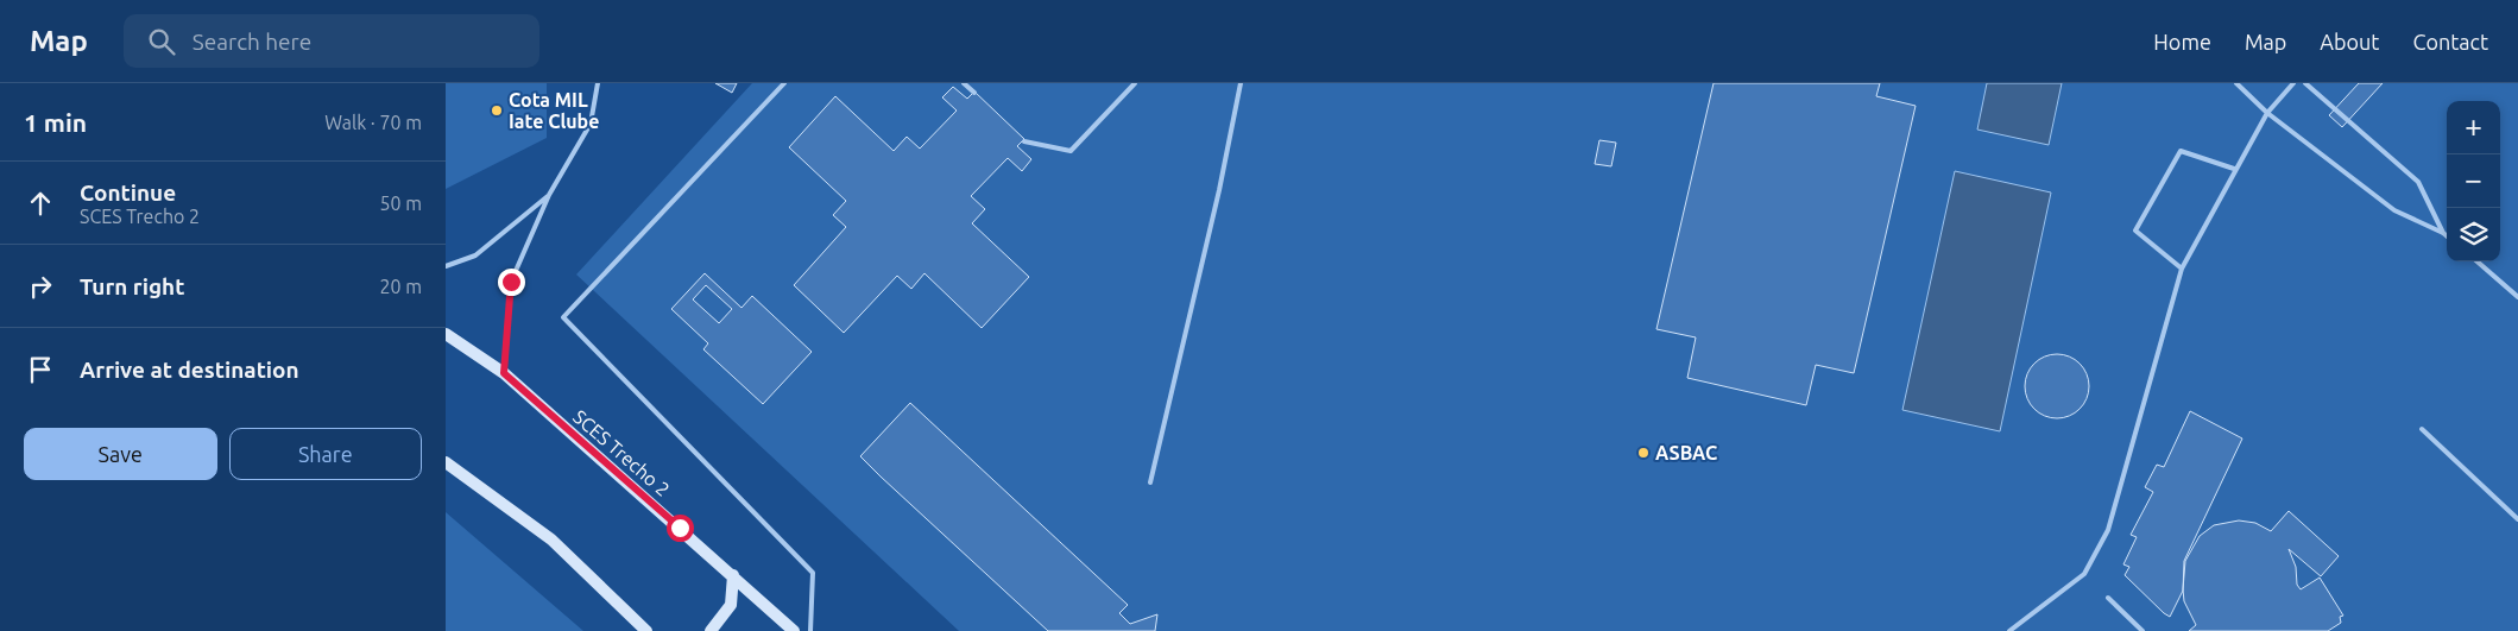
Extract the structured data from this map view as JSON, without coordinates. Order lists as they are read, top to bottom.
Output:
{
  "streets": {
    "main road": ["SCES Trecho 2"]
  },
  "places": ["Cota MIL Iate Clube", "ASBAC"],
  "page": {
    "header": "Map",
    "search": "Search here",
    "nav": [
      "Home",
      "Map",
      "About",
      "Contact"
    ],
    "heading": ["1 min", "Walk · 70 m"],
    "map_buttons": ["+", "−"],
    "list": [
      ["Continue", "SCES Trecho 2", "50 m"],
      ["Turn right", "20 m"],
      "Arrive at destination"
    ],
    "buttons": ["Save", "Share"]
  }
}
